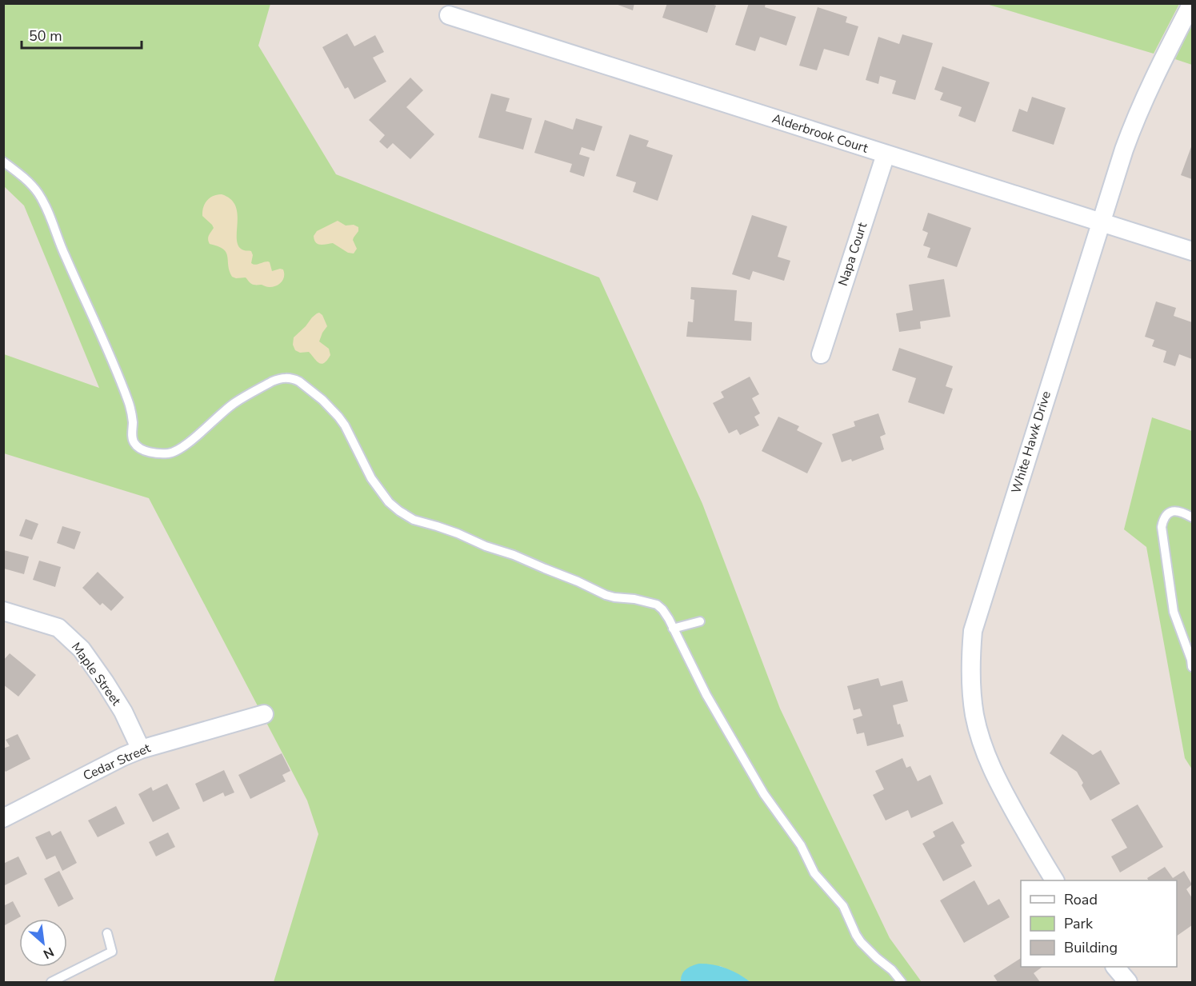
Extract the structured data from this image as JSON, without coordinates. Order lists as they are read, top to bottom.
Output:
{
  "streets": {
    "street": [
      "Alderbrook Court",
      "Napa Court",
      "White Hawk Drive",
      "Maple Street",
      "Cedar Street"
    ]
  },
  "crossings": [
    ["Alderbrook Court", "Napa Court"],
    ["Alderbrook Court", "White Hawk Drive"],
    ["Maple Street", "Cedar Street"]
  ],
  "legend": ["Road", "Park", "Building"],
  "scale_bar": "50 m",
  "north": "bottom right"
}
